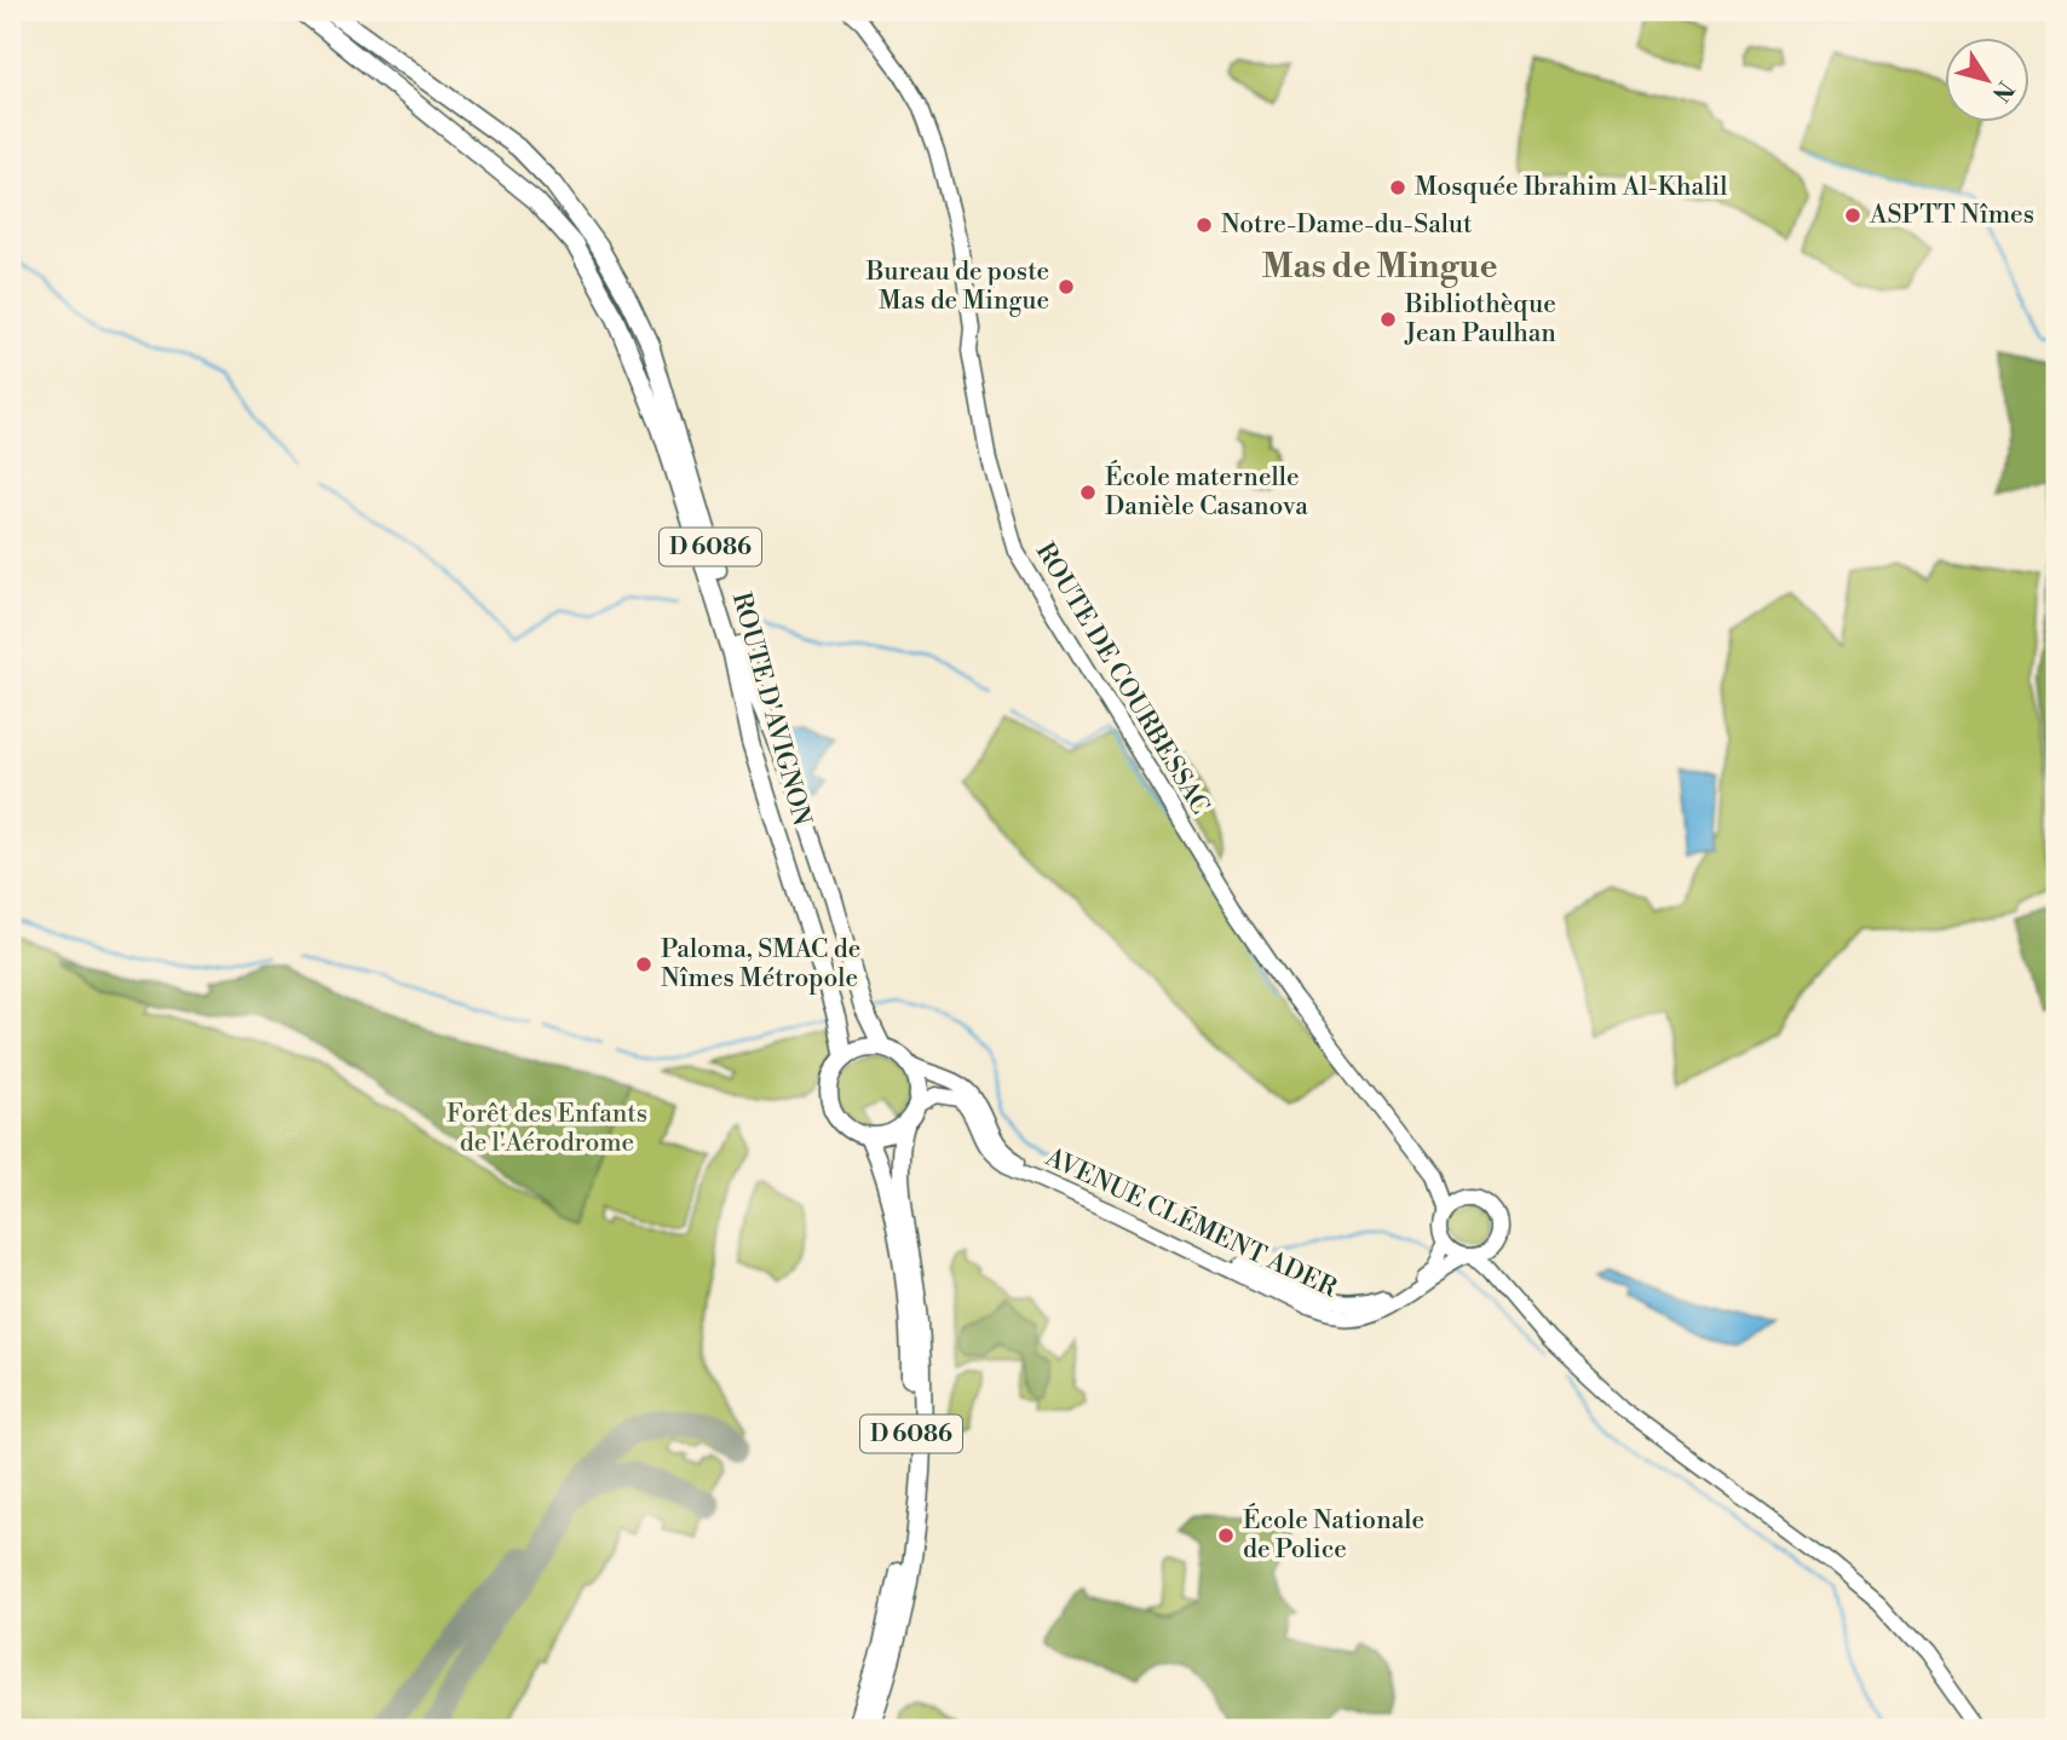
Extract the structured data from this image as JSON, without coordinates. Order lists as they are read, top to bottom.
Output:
{
  "streets": {
    "main road": ["D 6086", "ROUTE D'AVIGNON"],
    "street": ["ROUTE DE COURBESSAC", "AVENUE CLÉMENT ADER"]
  },
  "crossings": [
    ["D 6086", "ROUTE D'AVIGNON"],
    ["D 6086", "AVENUE CLÉMENT ADER"],
    ["ROUTE DE COURBESSAC", "AVENUE CLÉMENT ADER"],
    ["ROUTE D'AVIGNON", "AVENUE CLÉMENT ADER"]
  ],
  "districts": ["Mas de Mingue"],
  "parks": ["Forêt des Enfants de l'Aérodrome"],
  "places": [
    "Mosquée Ibrahim Al-Khalil",
    "ASPTT Nîmes",
    "Notre-Dame-du-Salut",
    "Bureau de poste Mas de Mingue",
    "Bibliothèque Jean Paulhan",
    "École maternelle Danièle Casanova",
    "Paloma, SMAC de Nîmes Métropole",
    "École Nationale de Police"
  ],
  "north": "bottom right"
}
